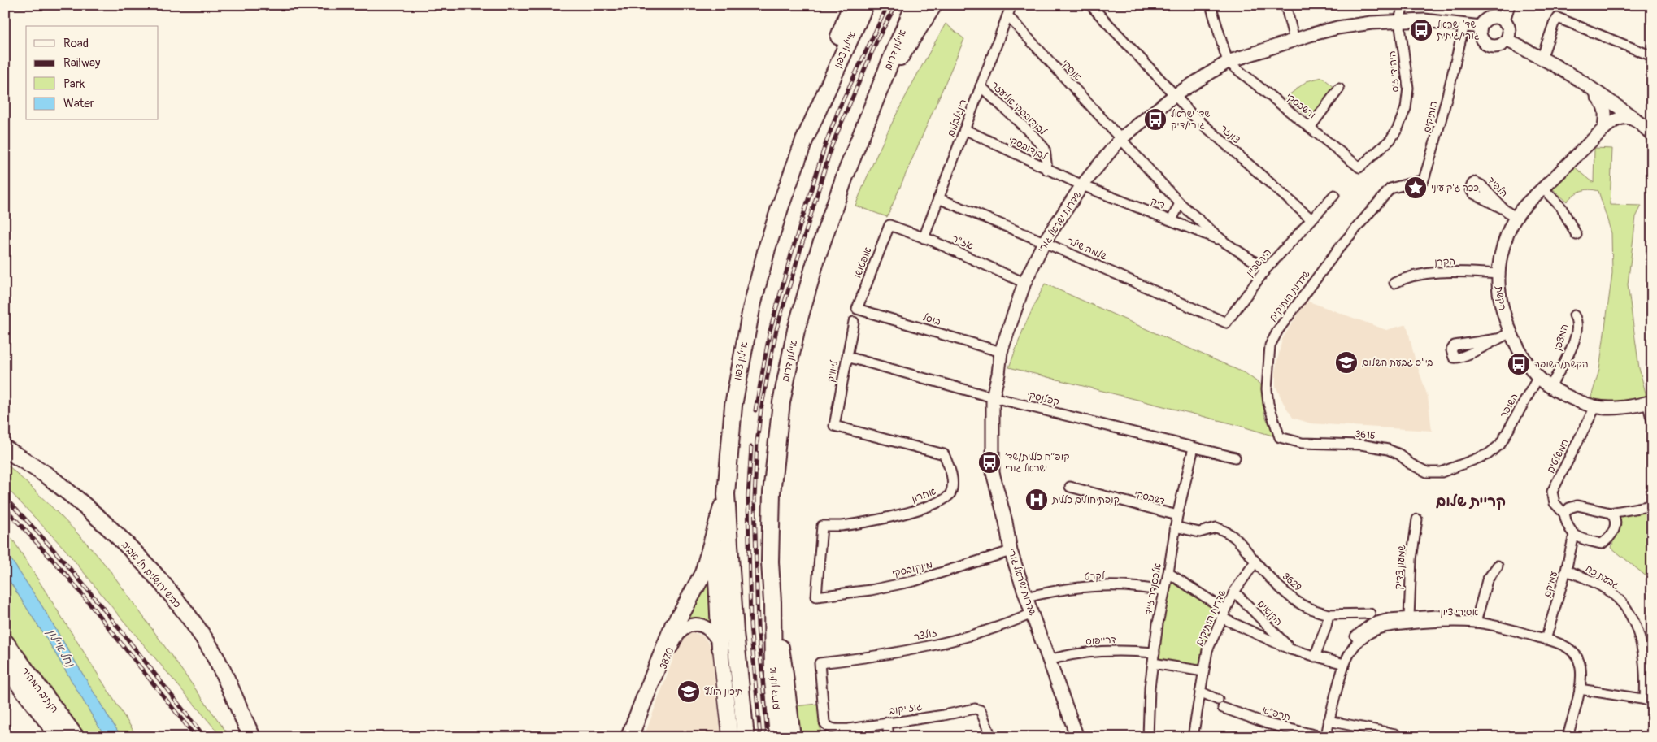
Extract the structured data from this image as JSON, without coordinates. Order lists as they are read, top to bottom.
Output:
{
  "streets": {
    "highway": [
      "איילון צפון",
      "איילון דרום",
      "כביש ירושלים תל אביב",
      "הנתיב המהיר"
    ],
    "street": [
      "אנסקי",
      "היהודי זיס",
      "ורשבסקי",
      "לבנדובסקי אליעזר",
      "הותיקים",
      "רינגלבלום",
      "צונזר",
      "לבנדובסקי",
      "הלפיד",
      "דיק",
      "שדרות ישראל גורי",
      "אז\"ר",
      "שלמה שילר",
      "הקרן",
      "אופטושו",
      "הירשביין",
      "שדרות הותיקים",
      "הקשת",
      "בוסל",
      "המצפן",
      "לייוויק",
      "קפלנסקי",
      "השופר",
      "3615",
      "המשלטים",
      "אחרון",
      "דשבסקי",
      "שמעון צדיק",
      "מינקובסקי",
      "לקרט",
      "גבעת כח",
      "3629",
      "עמיקם",
      "אלכסנדר זייד",
      "אסירי ציון",
      "הקנאים",
      "זולצר",
      "דרייפוס",
      "3870",
      "גוז'יקוב",
      "תרפ\"א"
    ]
  },
  "crossings": [
    ["אנסקי", "רינגלבלום"],
    ["אנסקי", "דיק"],
    ["אנסקי", "שדרות ישראל גורי"],
    ["היהודי זיס", "ורשבסקי"],
    ["היהודי זיס", "שדרות ישראל גורי"],
    ["ורשבסקי", "שדרות ישראל גורי"],
    ["לבנדובסקי אליעזר", "רינגלבלום"],
    ["לבנדובסקי אליעזר", "לבנדובסקי"],
    ["הותיקים", "שדרות ישראל גורי"],
    ["הותיקים", "שדרות הותיקים"],
    ["רינגלבלום", "לבנדובסקי"],
    ["רינגלבלום", "אז\"ר"],
    ["רינגלבלום", "שלמה שילר"],
    ["צונזר", "שדרות ישראל גורי"],
    ["צונזר", "הירשביין"],
    ["לבנדובסקי", "דיק"],
    ["לבנדובסקי", "שדרות ישראל גורי"],
    ["הלפיד", "הקשת"],
    ["דיק", "שדרות ישראל גורי"],
    ["דיק", "הירשביין"],
    ["שדרות ישראל גורי", "אז\"ר"],
    ["שדרות ישראל גורי", "שלמה שילר"],
    ["שדרות ישראל גורי", "בוסל"],
    ["שדרות ישראל גורי", "קפלנסקי"],
    ["שדרות ישראל גורי", "מינקובסקי"],
    ["שדרות ישראל גורי", "לקרט"],
    ["שדרות ישראל גורי", "זולצר"],
    ["שדרות ישראל גורי", "דרייפוס"],
    ["אז\"ר", "אופטושו"],
    ["שלמה שילר", "הירשביין"],
    ["הקרן", "הקשת"],
    ["אופטושו", "בוסל"],
    ["שדרות הותיקים", "3615"],
    ["שדרות הותיקים", "3629"],
    ["שדרות הותיקים", "הקנאים"],
    ["שדרות הותיקים", "תרפ\"א"],
    ["הקשת", "המצפן"],
    ["הקשת", "השופר"],
    ["הקשת", "המשלטים"],
    ["לייוויק", "קפלנסקי"],
    ["לייוויק", "אחרון"],
    ["קפלנסקי", "אלכסנדר זייד"],
    ["השופר", "3615"],
    ["המשלטים", "עמיקם"],
    ["אחרון", "מינקובסקי"],
    ["דשבסקי", "אלכסנדר זייד"],
    ["לקרט", "אלכסנדר זייד"],
    ["גבעת כח", "עמיקם"],
    ["3629", "אלכסנדר זייד"],
    ["עמיקם", "אסירי ציון"],
    ["אלכסנדר זייד", "הקנאים"],
    ["אלכסנדר זייד", "דרייפוס"],
    ["אסירי ציון", "הקנאים"],
    ["אסירי ציון", "תרפ\"א"],
    ["זולצר", "גוז'יקוב"]
  ],
  "districts": ["קריית שלום"],
  "water": ["נחל איילון"],
  "places": {
    "bus stop": [
      "שד׳ ישראל גורי/גיתית",
      "שד׳ ישראל גורי/דיק",
      "הקשת/השופר",
      "קופ״ח כללית/שד׳ ישראל גורי"
    ],
    "place": ["ככר ג'ק עיני"],
    "school or university": ["בי\"ס גבעת השלום", "תיכון הולץ"],
    "hospital": ["קופת חולים כללית"]
  },
  "legend": [
    "Road",
    "Railway",
    "Park",
    "Water"
  ]
}
